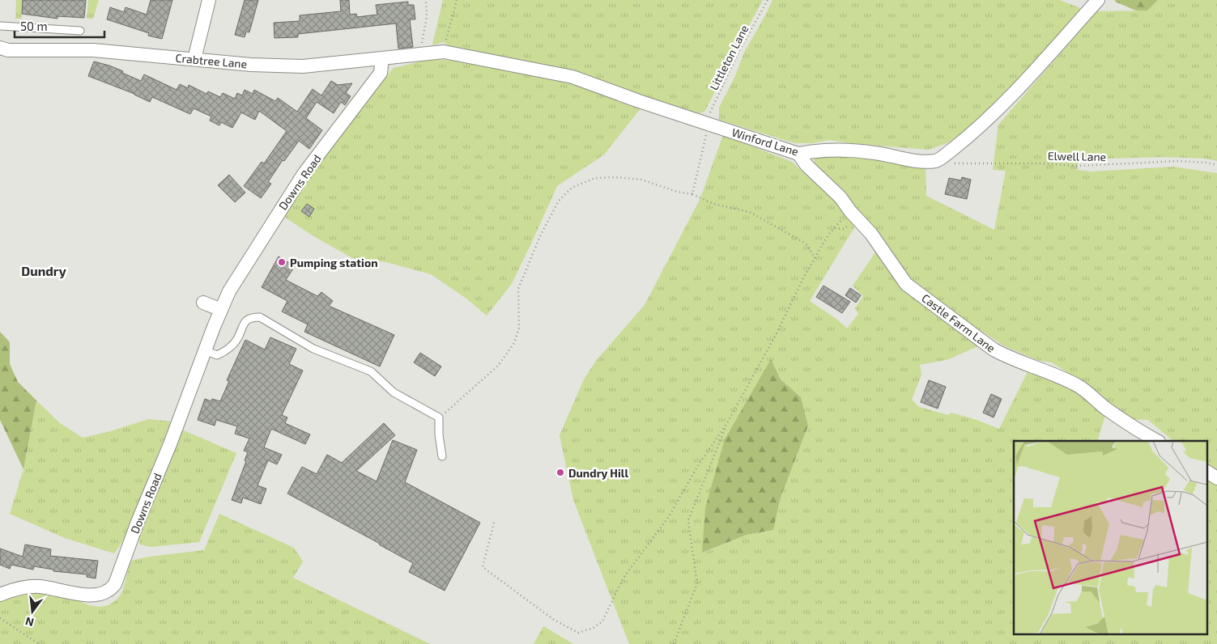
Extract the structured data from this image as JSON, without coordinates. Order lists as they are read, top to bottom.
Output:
{
  "streets": {
    "street": [
      "Crabtree Lane",
      "Winford Lane",
      "Downs Road",
      "Castle Farm Lane"
    ],
    "path": ["Littleton Lane", "Elwell Lane"]
  },
  "crossings": [
    ["Littleton Lane", "Winford Lane"],
    ["Crabtree Lane", "Winford Lane"],
    ["Crabtree Lane", "Downs Road"],
    ["Winford Lane", "Elwell Lane"],
    ["Winford Lane", "Castle Farm Lane"]
  ],
  "districts": ["Dundry"],
  "places": ["Pumping station", "Dundry Hill"],
  "scale_bar": "50 m",
  "north": "bottom"
}
